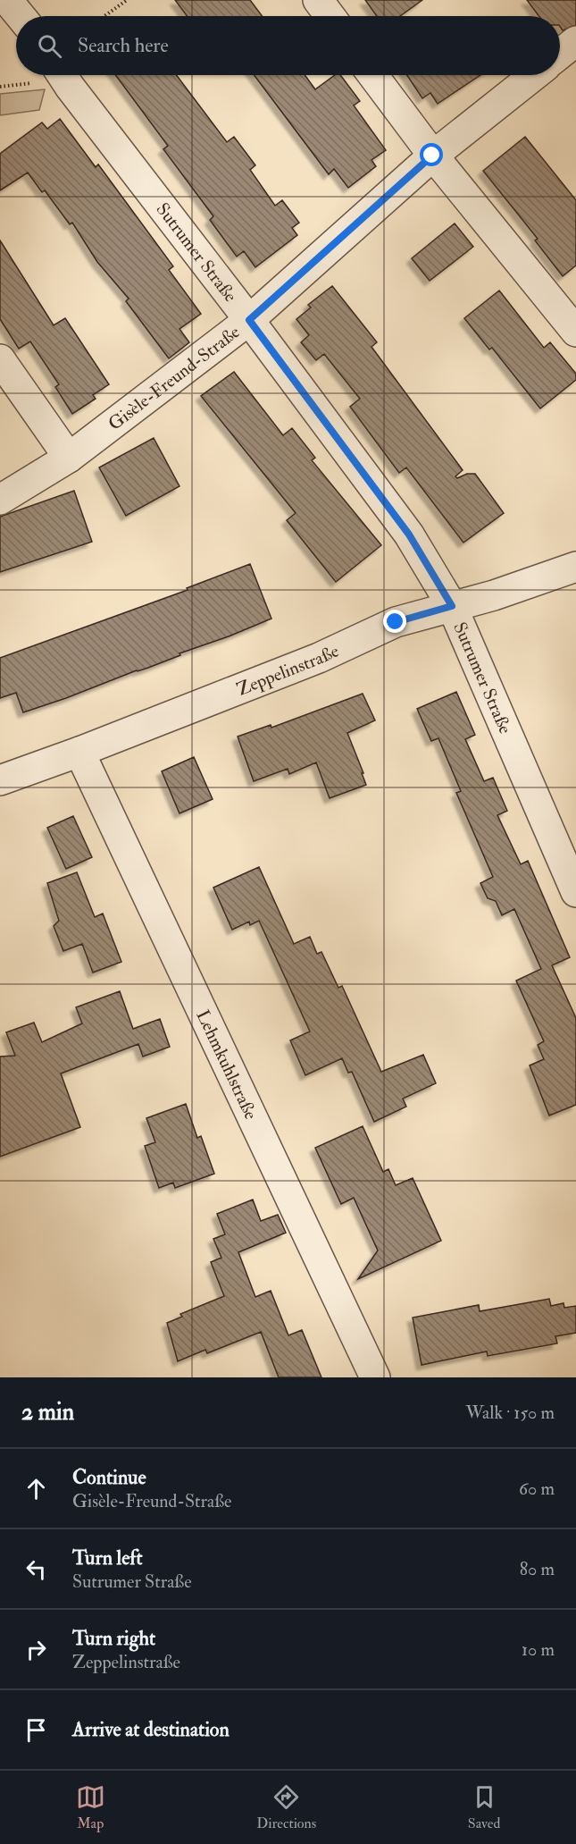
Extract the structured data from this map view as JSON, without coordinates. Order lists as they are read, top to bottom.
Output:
{
  "streets": {
    "street": [
      "Sutrumer Straße",
      "Gisèle-Freund-Straße",
      "Zeppelinstraße",
      "Lehmkuhlstraße"
    ]
  },
  "crossings": [
    ["Sutrumer Straße", "Gisèle-Freund-Straße"],
    ["Sutrumer Straße", "Zeppelinstraße"],
    ["Zeppelinstraße", "Lehmkuhlstraße"]
  ],
  "page": {
    "search": "Search here",
    "heading": ["2 min", "Walk · 150 m"],
    "list": [
      ["Continue", "Gisèle-Freund-Straße", "60 m"],
      ["Turn left", "Sutrumer Straße", "80 m"],
      ["Turn right", "Zeppelinstraße", "10 m"],
      "Arrive at destination"
    ],
    "nav": ["Map", "Directions", "Saved"]
  }
}
